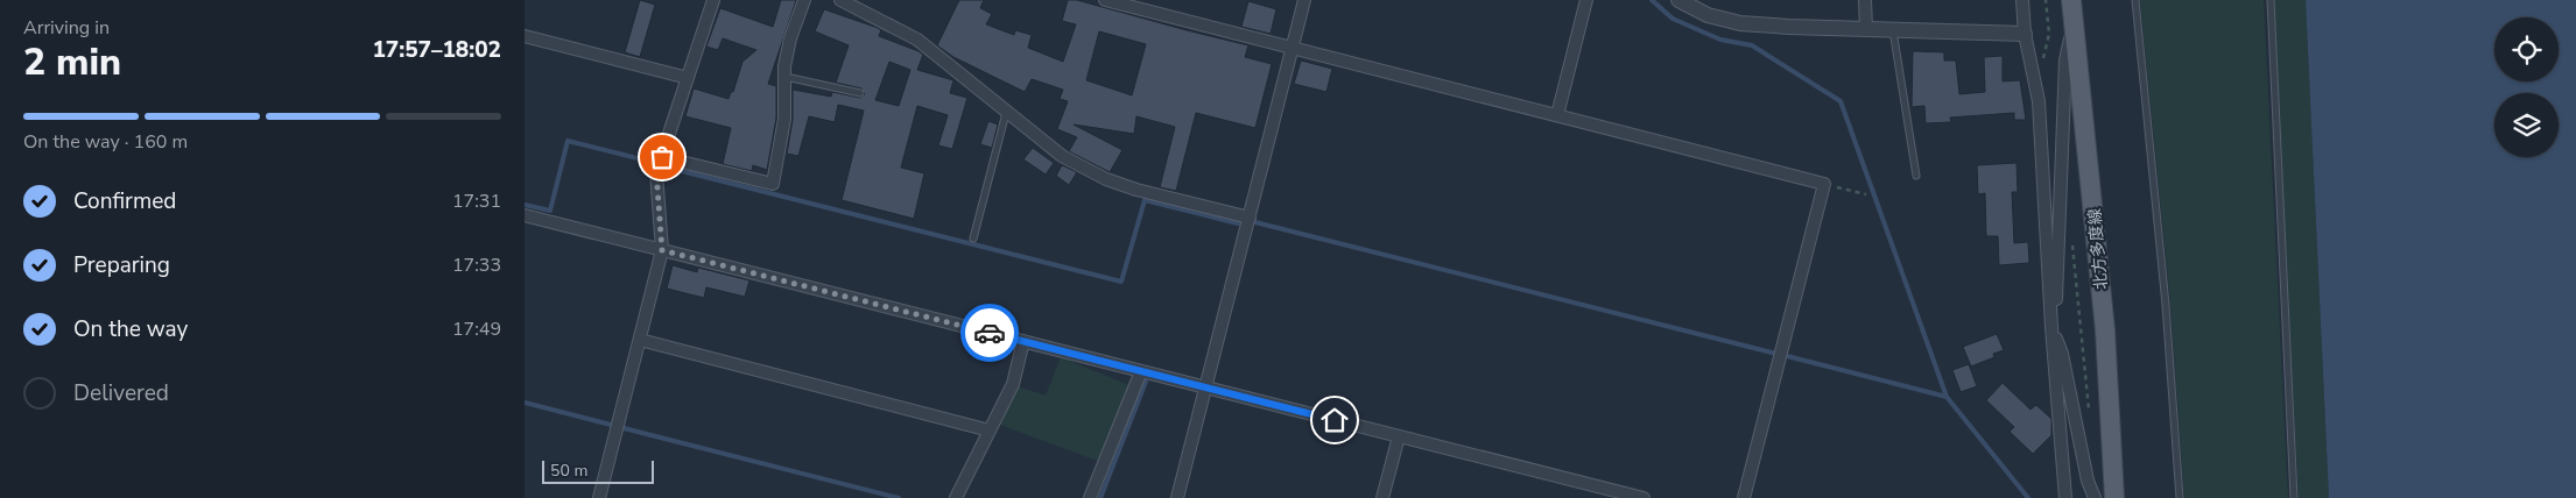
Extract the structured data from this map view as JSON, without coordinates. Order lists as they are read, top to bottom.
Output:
{
  "streets": {
    "main road": ["北方多度線"]
  },
  "scale_bar": "50 m",
  "page": {
    "heading": ["2 min", "Arriving in", "17:57–18:02"],
    "bar": "On the way · 160 m",
    "list": [
      ["Confirmed", "17:31"],
      ["Preparing", "17:33"],
      ["On the way", "17:49"],
      "Delivered"
    ],
    "scale": "50 m"
  }
}
